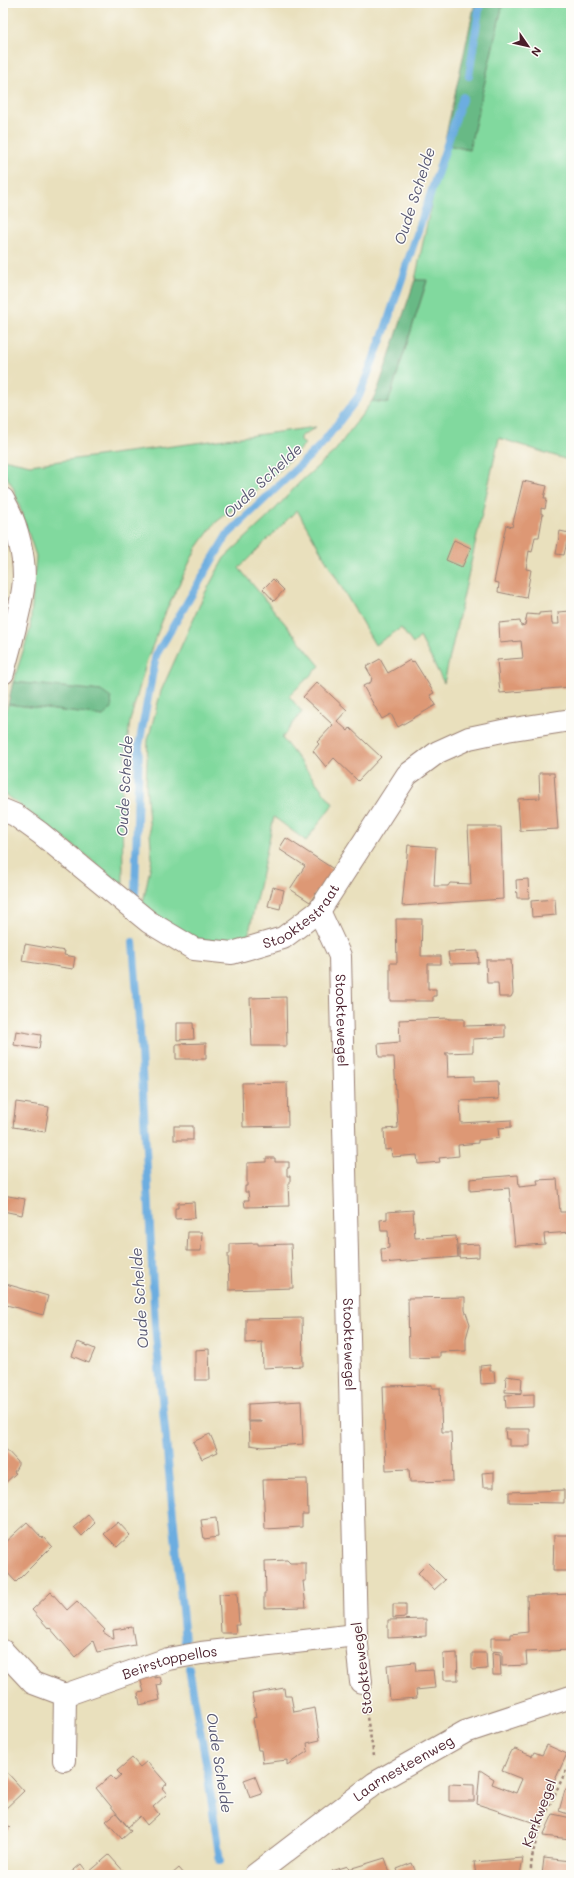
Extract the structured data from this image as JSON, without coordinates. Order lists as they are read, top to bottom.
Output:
{
  "streets": {
    "street": [
      "Stooktestraat",
      "Stooktewegel",
      "Beirstoppellos",
      "Laarnesteenweg"
    ],
    "path": ["Kerkwegel"]
  },
  "crossings": [
    ["Stooktestraat", "Stooktewegel"],
    ["Stooktewegel", "Beirstoppellos"],
    ["Stooktewegel", "Laarnesteenweg"]
  ],
  "water": ["Oude Schelde"],
  "north": "bottom right"
}
